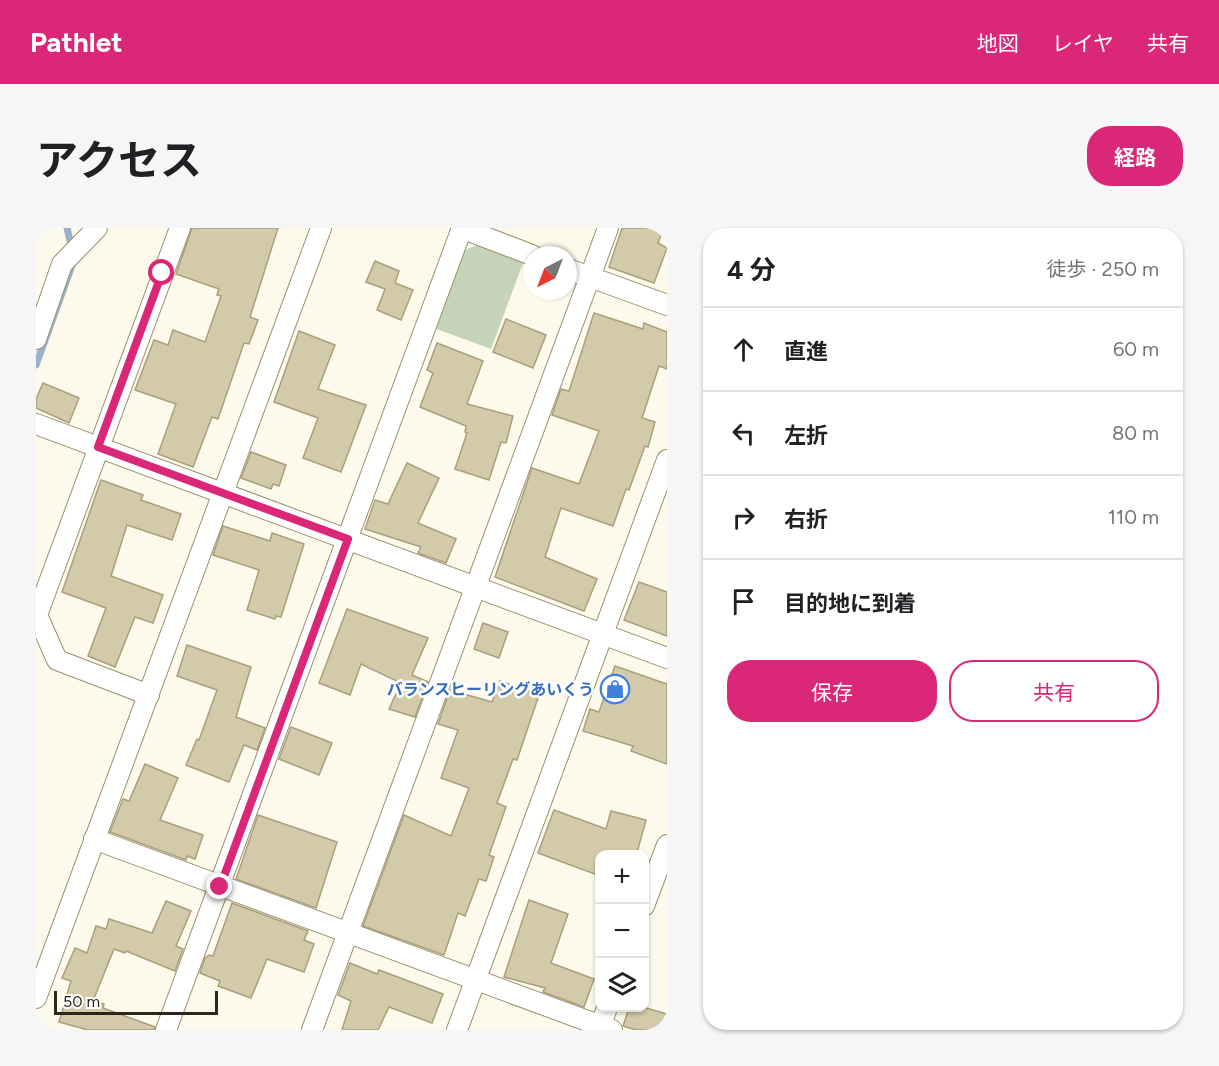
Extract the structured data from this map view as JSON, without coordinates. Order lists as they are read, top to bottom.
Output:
{
  "places": {
    "shop": ["バランスヒーリングあいくう"]
  },
  "scale_bar": "50 m",
  "north": "bottom left",
  "page": {
    "header": "Pathlet",
    "nav": ["地図", "レイヤ", "共有"],
    "title": "アクセス",
    "buttons": [
      "経路",
      ["保存", "共有"]
    ],
    "heading": ["4 分", "徒歩 · 250 m"],
    "list": [
      ["直進", "60 m"],
      ["左折", "80 m"],
      ["右折", "110 m"],
      "目的地に到着"
    ],
    "map_buttons": ["+", "−"],
    "scale": "50 m"
  }
}
